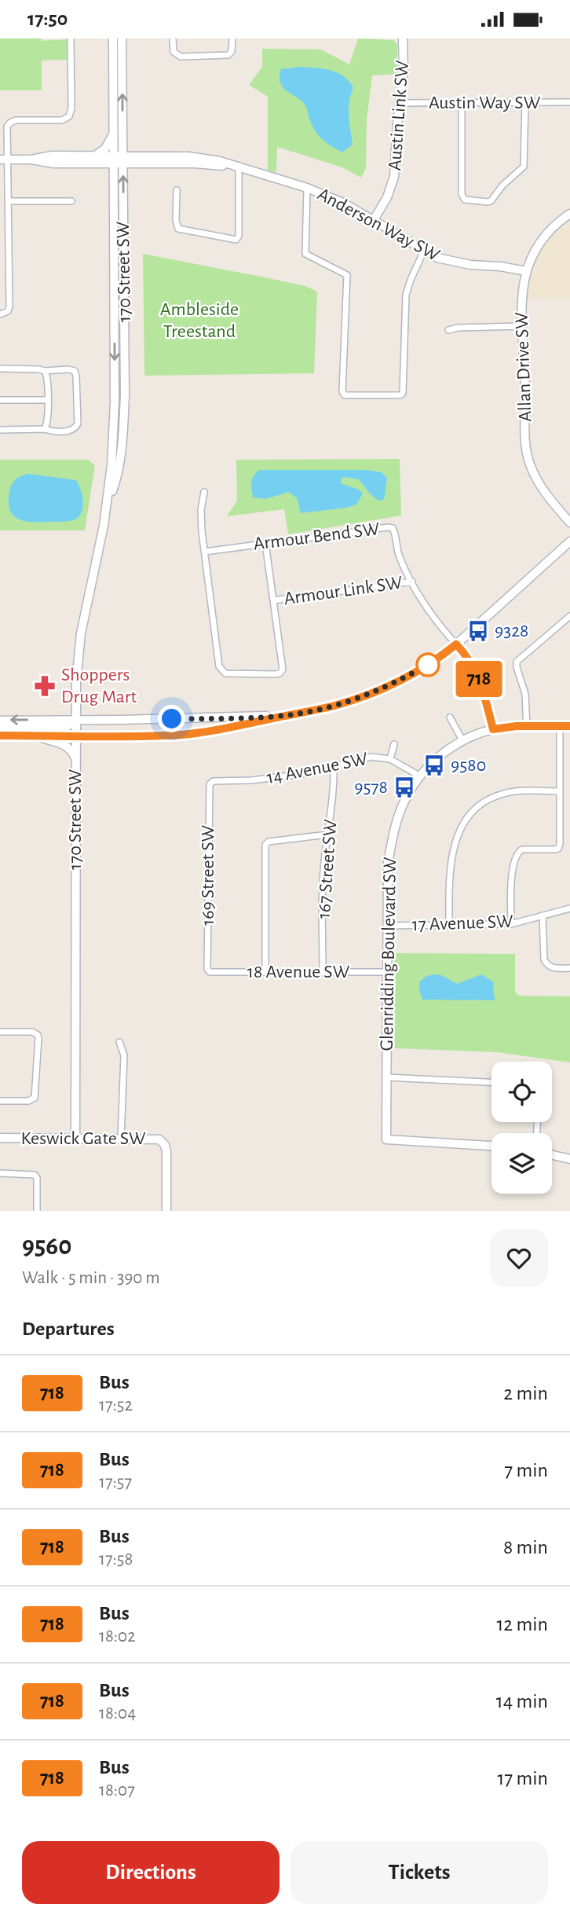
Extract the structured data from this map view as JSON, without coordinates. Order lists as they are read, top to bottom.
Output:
{
  "streets": {
    "main road": [
      "Austin Link SW",
      "Anderson Way SW",
      "170 Street SW",
      "Allan Drive SW",
      "Glenridding Boulevard SW",
      "Keswick Gate SW"
    ],
    "street": [
      "Austin Way SW",
      "Armour Bend SW",
      "Armour Link SW",
      "14 Avenue SW",
      "167 Street SW",
      "169 Street SW",
      "17 Avenue SW",
      "18 Avenue SW"
    ]
  },
  "crossings": [
    ["Austin Way SW", "Austin Link SW"],
    ["Austin Link SW", "Anderson Way SW"],
    ["Anderson Way SW", "170 Street SW"],
    ["Anderson Way SW", "Allan Drive SW"],
    ["170 Street SW", "Keswick Gate SW"],
    ["Armour Bend SW", "Armour Link SW"],
    ["14 Avenue SW", "167 Street SW"],
    ["14 Avenue SW", "169 Street SW"],
    ["14 Avenue SW", "Glenridding Boulevard SW"],
    ["167 Street SW", "18 Avenue SW"],
    ["169 Street SW", "18 Avenue SW"],
    ["17 Avenue SW", "Glenridding Boulevard SW"],
    ["Glenridding Boulevard SW", "18 Avenue SW"]
  ],
  "parks": ["Ambleside Treestand"],
  "places": {
    "bus stop": ["9328", "9580", "9578"],
    "pharmacy": ["Shoppers Drug Mart"]
  },
  "lines": ["bus line 718"],
  "page": {
    "status": "17:50",
    "on_map": "718",
    "heading": [
      ["9560", "Walk · 5 min · 390 m"],
      "Departures"
    ],
    "list": [
      {
        "mark": "718",
        "name": "Bus",
        "note": "17:52",
        "value": "2 min"
      },
      {
        "mark": "718",
        "name": "Bus",
        "note": "17:57",
        "value": "7 min"
      },
      {
        "mark": "718",
        "name": "Bus",
        "note": "17:58",
        "value": "8 min"
      },
      {
        "mark": "718",
        "name": "Bus",
        "note": "18:02",
        "value": "12 min"
      },
      {
        "mark": "718",
        "name": "Bus",
        "note": "18:04",
        "value": "14 min"
      },
      {
        "mark": "718",
        "name": "Bus",
        "note": "18:07",
        "value": "17 min"
      }
    ],
    "buttons": ["Directions", "Tickets"]
  }
}
